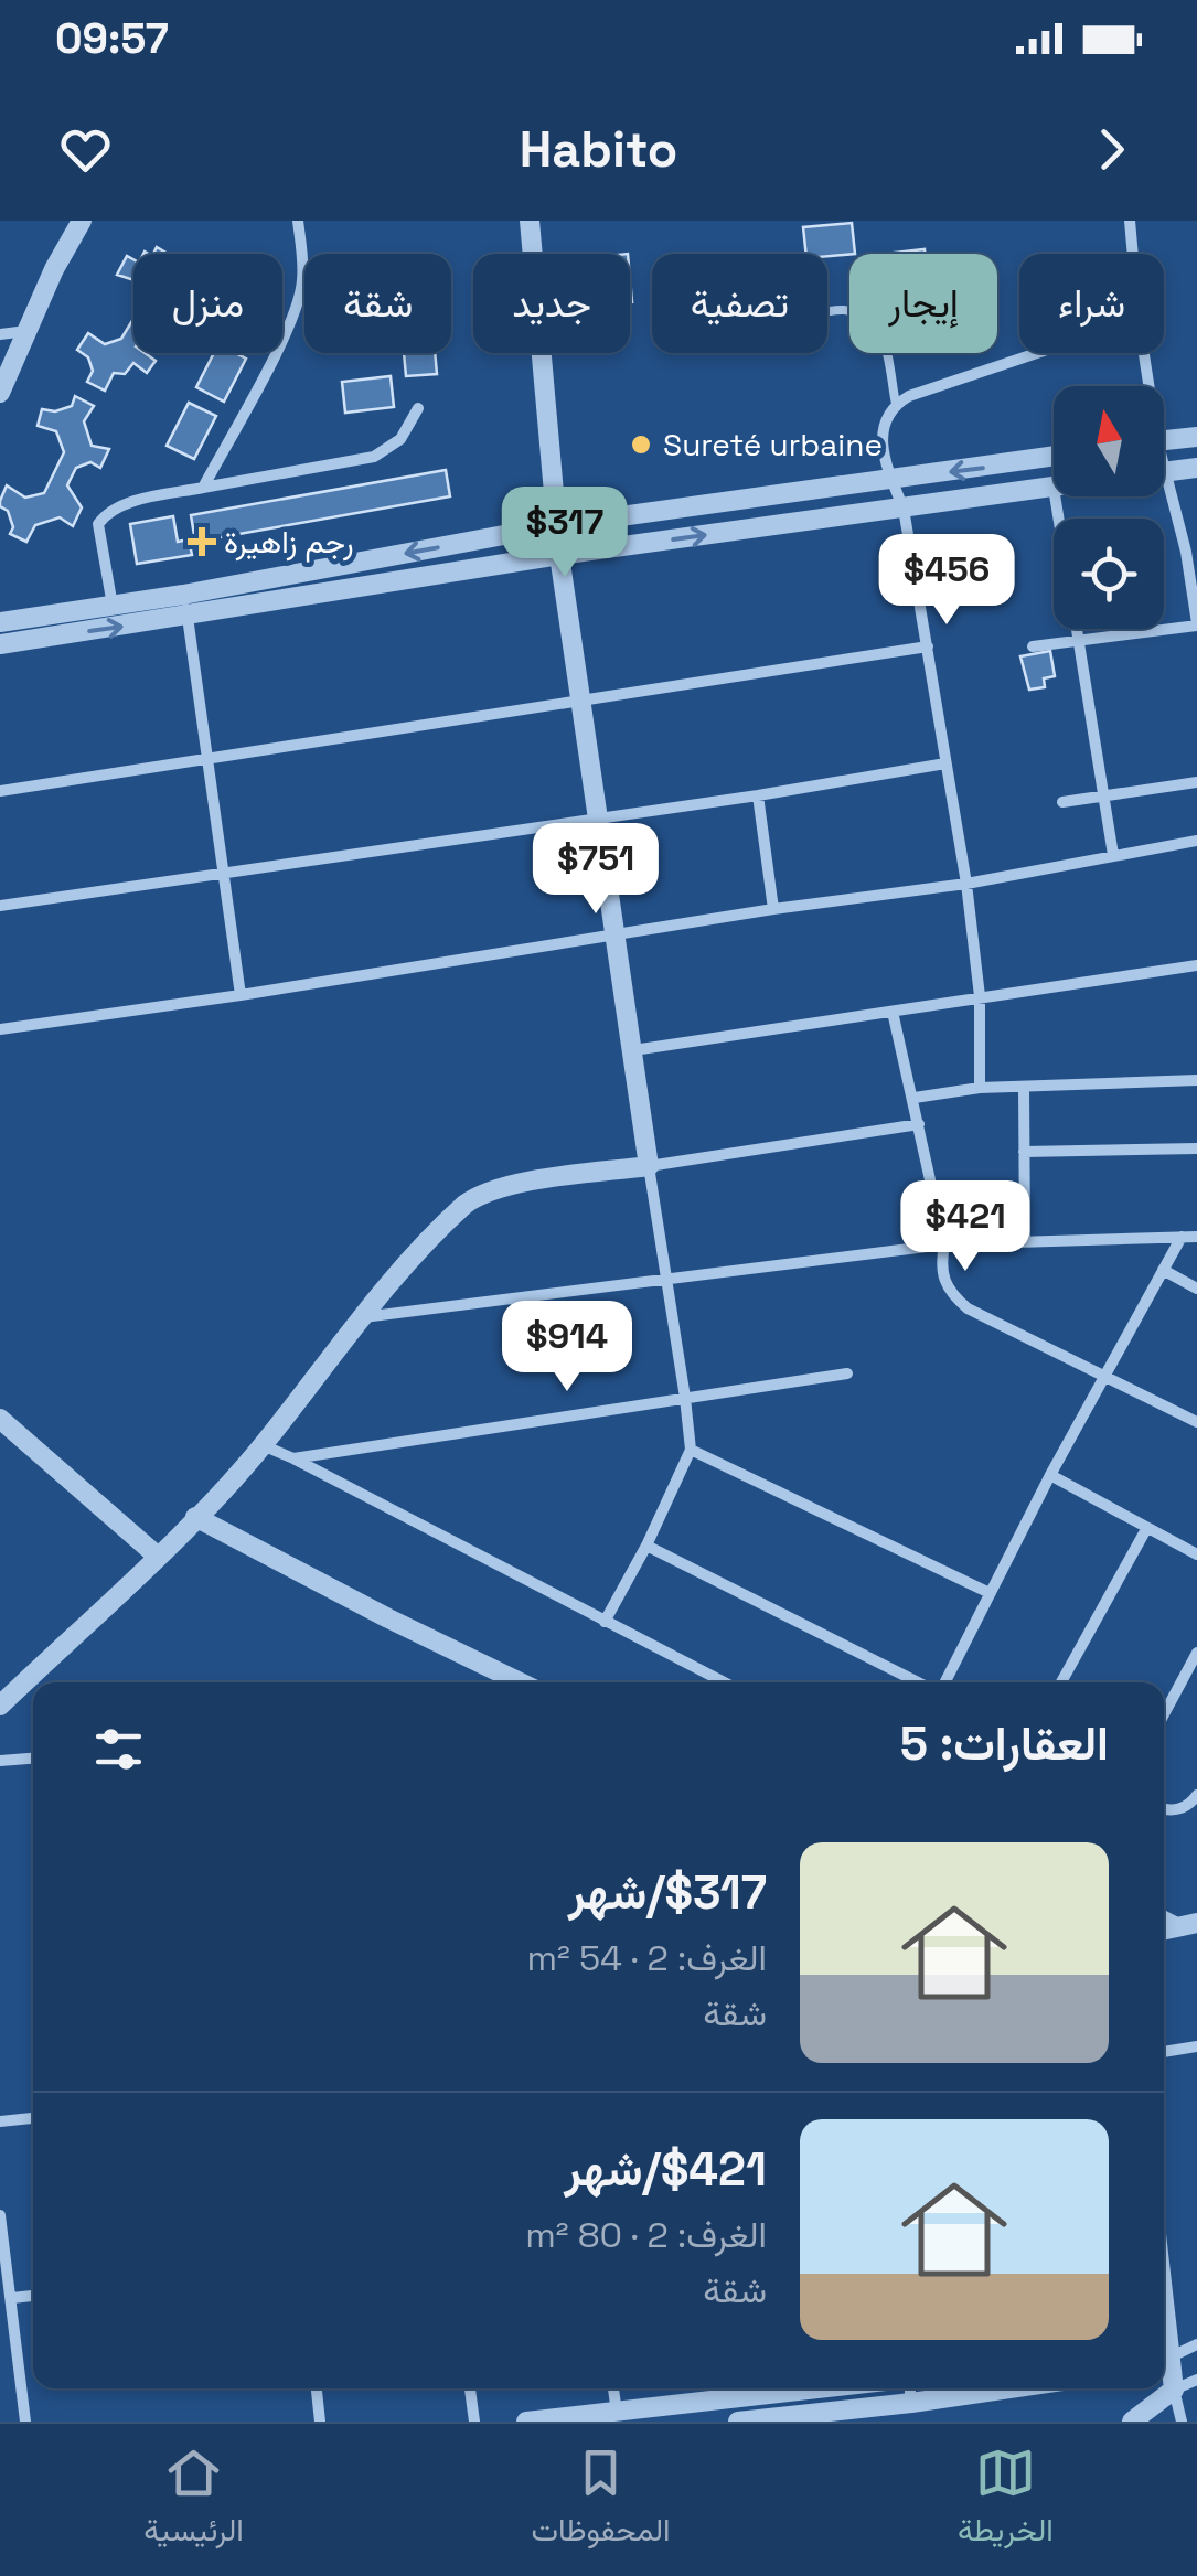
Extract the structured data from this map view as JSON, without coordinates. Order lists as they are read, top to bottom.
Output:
{
  "places": {
    "other": ["Sureté urbaine"],
    "health": ["رجم زاهيرة"]
  },
  "north": "top",
  "page": {
    "status": "09:57",
    "header": "Habito",
    "chip": [
      "شراء",
      "إيجار",
      "تصفية",
      "جديد",
      "شقة",
      "منزل"
    ],
    "price": [
      "$317",
      "$456",
      "$751",
      "$421",
      "$914"
    ],
    "heading": "العقارات: 5",
    "list": [
      {
        "name": "$317/شهر",
        "note": "الغرف: 2 · 54 m² · شقة"
      },
      {
        "name": "$421/شهر",
        "note": "الغرف: 2 · 80 m² · شقة"
      }
    ],
    "tabs": ["الخريطة", "المحفوظات", "الرئيسية"]
  }
}
